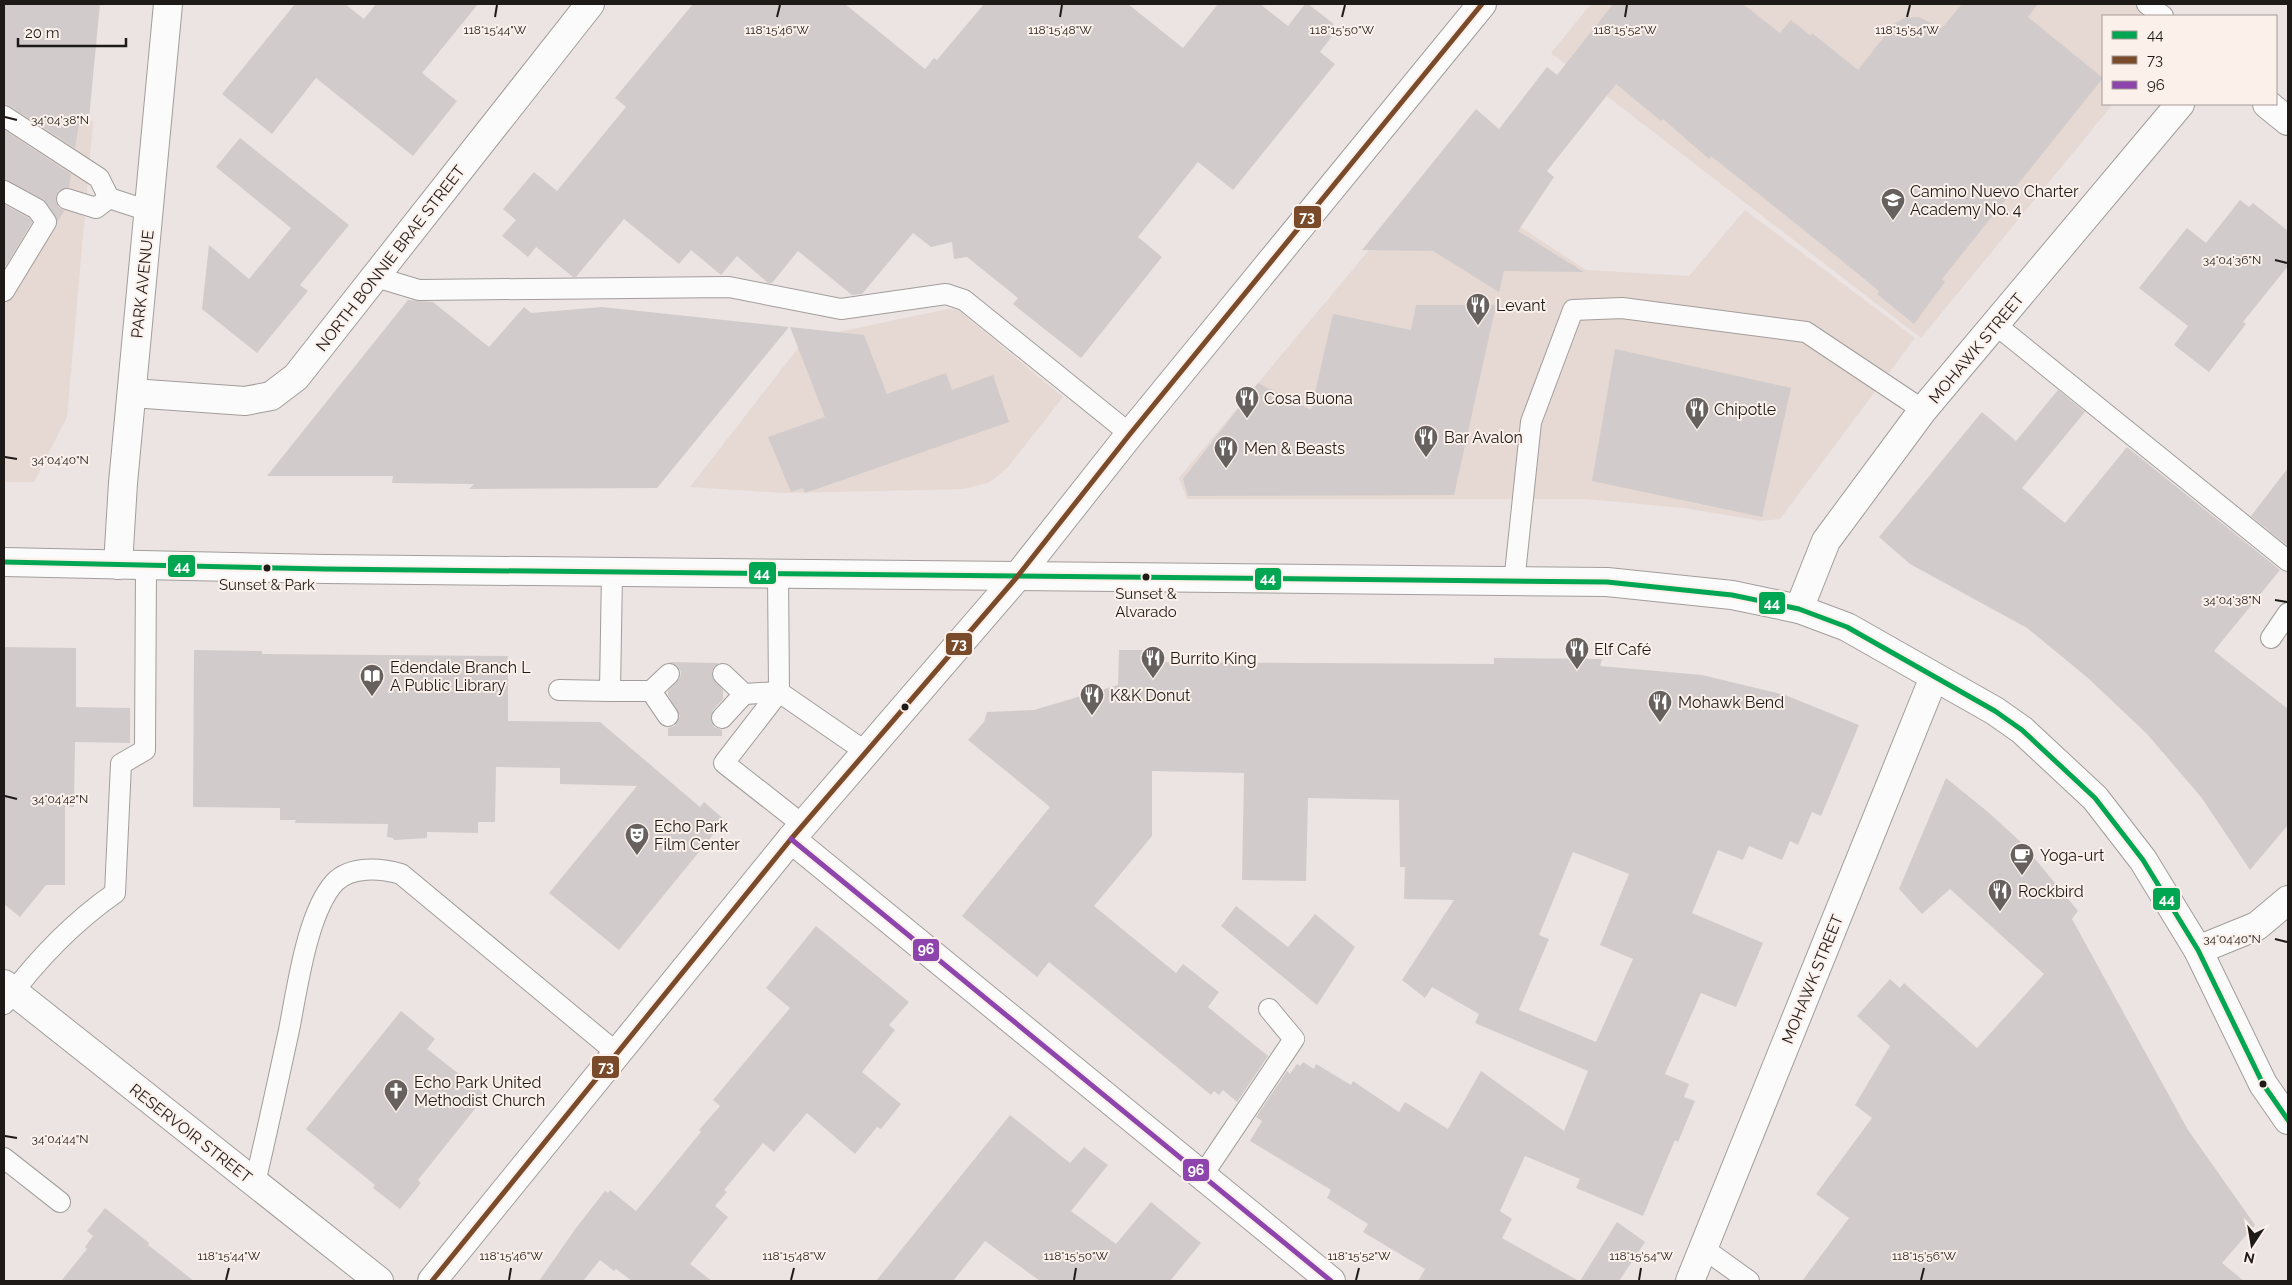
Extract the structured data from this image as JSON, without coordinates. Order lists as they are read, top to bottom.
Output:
{
  "streets": {
    "main road": [
      "NORTH BONNIE BRAE STREET",
      "PARK AVENUE",
      "MOHAWK STREET",
      "RESERVOIR STREET"
    ]
  },
  "crossings": [
    ["NORTH BONNIE BRAE STREET", "PARK AVENUE"]
  ],
  "places": {
    "school or university": ["Camino Nuevo Charter Academy No. 4"],
    "restaurant": [
      "Levant",
      "Cosa Buona",
      "Chipotle",
      "Bar Avalon",
      "Men & Beasts",
      "Elf Café",
      "Burrito King",
      "K&K Donut",
      "Mohawk Bend",
      "Rockbird"
    ],
    "other": ["Sunset & Park", "Sunset & Alvarado"],
    "library": ["Edendale Branch L A Public Library"],
    "theatre": ["Echo Park Film Center"],
    "cafe": ["Yoga-urt"],
    "church": ["Echo Park United Methodist Church"]
  },
  "lines": ["transit line 73", "transit line 44", "transit line 96"],
  "legend": ["44", "73", "96"],
  "scale_bar": "20 m",
  "north": "bottom",
  "coordinates": [
    "118°15'44\"W",
    "118°15'46\"W",
    "118°15'48\"W",
    "118°15'50\"W",
    "118°15'52\"W",
    "118°15'54\"W",
    "34°04'38\"N",
    "34°04'36\"N",
    "34°04'40\"N",
    "34°04'42\"N",
    "34°04'44\"N",
    "118°15'56\"W"
  ]
}
